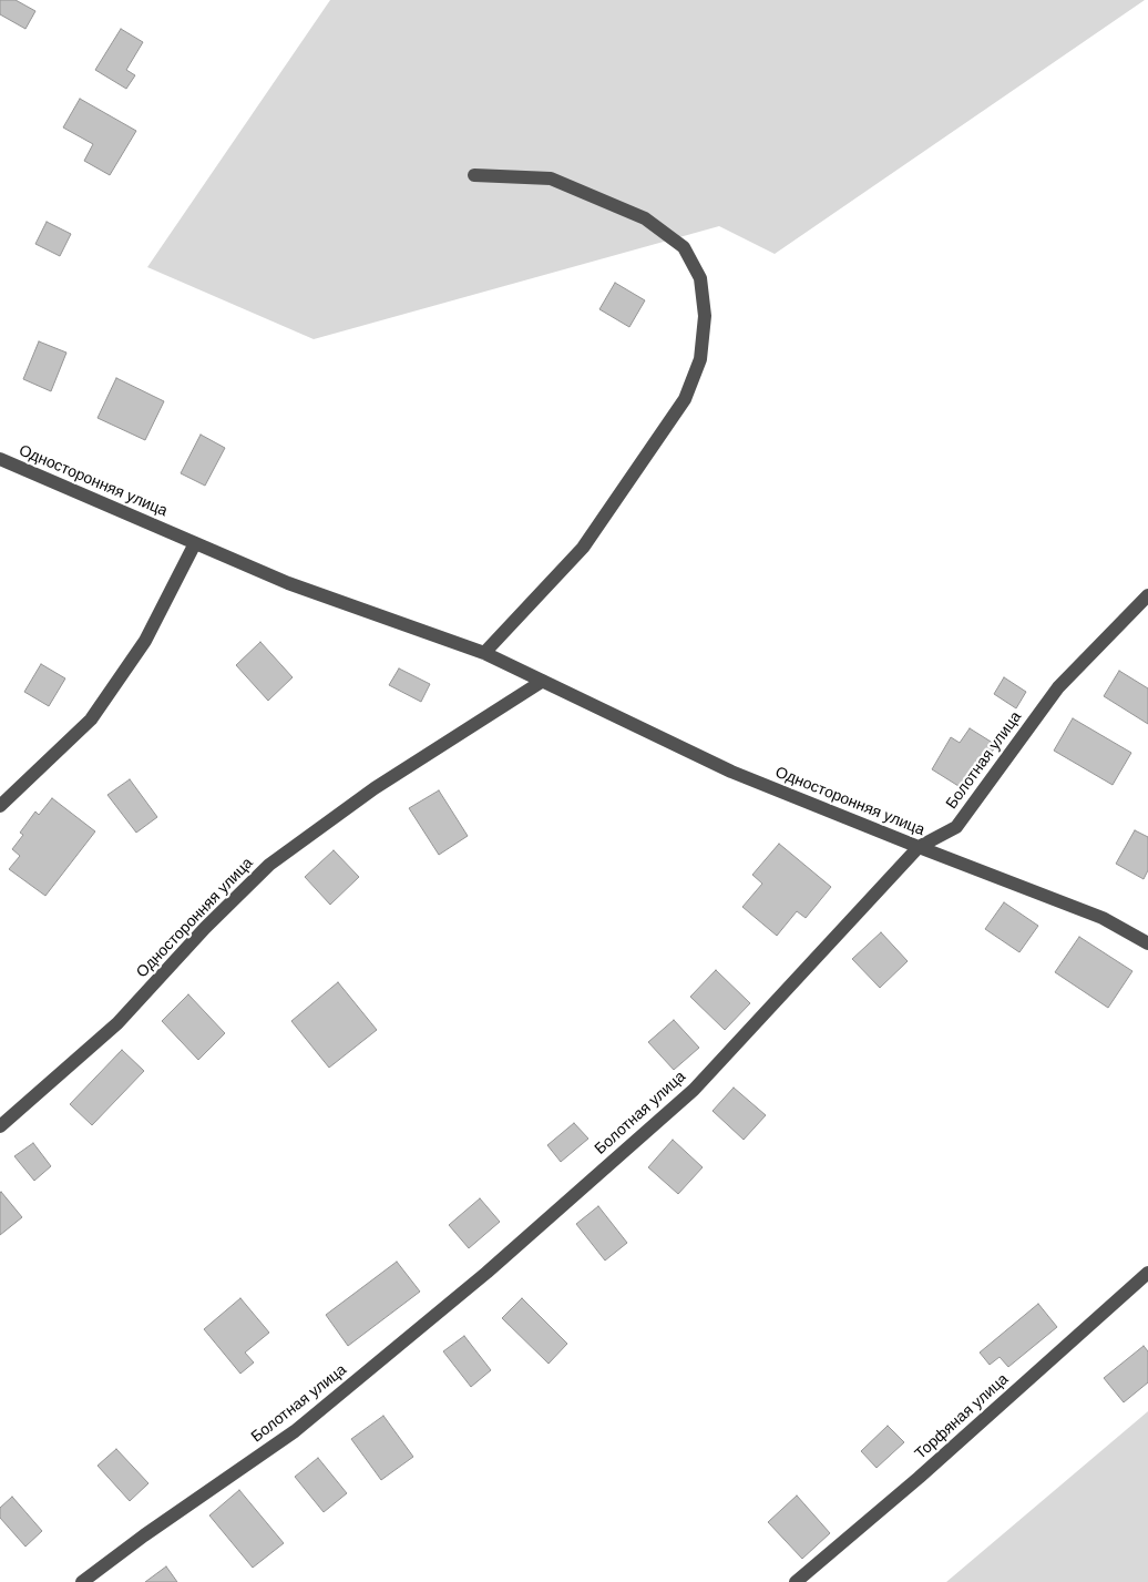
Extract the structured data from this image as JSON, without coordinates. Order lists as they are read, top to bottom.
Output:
{
  "streets": {
    "street": ["Односторонняя улица", "Болотная улица", "Торфяная улица"]
  },
  "crossings": [
    ["Односторонняя улица", "Болотная улица"]
  ]
}
